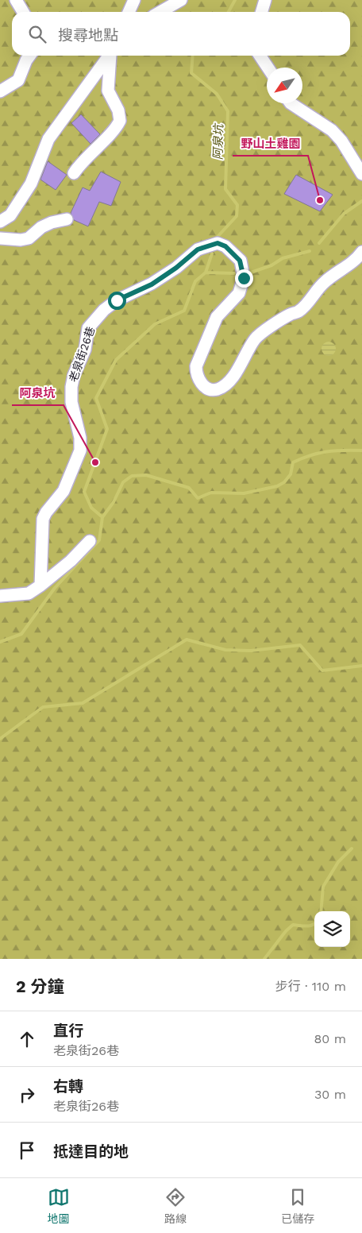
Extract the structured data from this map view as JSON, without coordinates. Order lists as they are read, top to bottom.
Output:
{
  "streets": {
    "street": ["老泉街26巷"]
  },
  "water": ["阿泉坑"],
  "places": ["野山土雞園", "阿泉坑"],
  "north": "bottom left",
  "page": {
    "search": "搜尋地點",
    "heading": ["2 分鐘", "步行 · 110 m"],
    "list": [
      ["直行", "老泉街26巷", "80 m"],
      ["右轉", "老泉街26巷", "30 m"],
      "抵達目的地"
    ],
    "nav": ["地圖", "路線", "已儲存"]
  }
}
